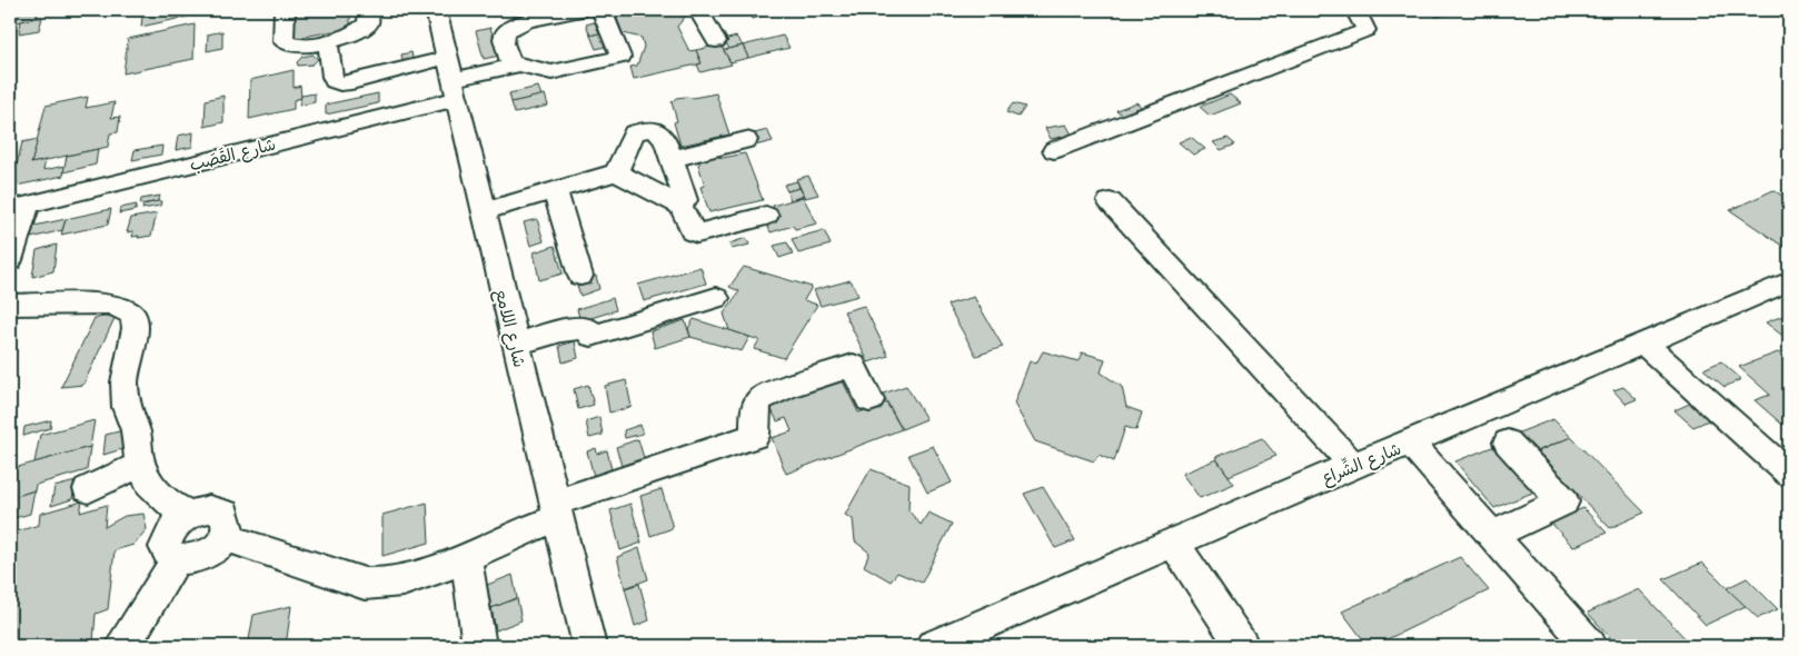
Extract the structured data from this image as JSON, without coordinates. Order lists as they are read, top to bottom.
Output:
{
  "streets": {
    "street": ["شارع القَصَب", "شارع اللامع", "شارع الشِّراع"]
  },
  "crossings": [
    ["شارع القَصَب", "شارع اللامع"]
  ]
}
